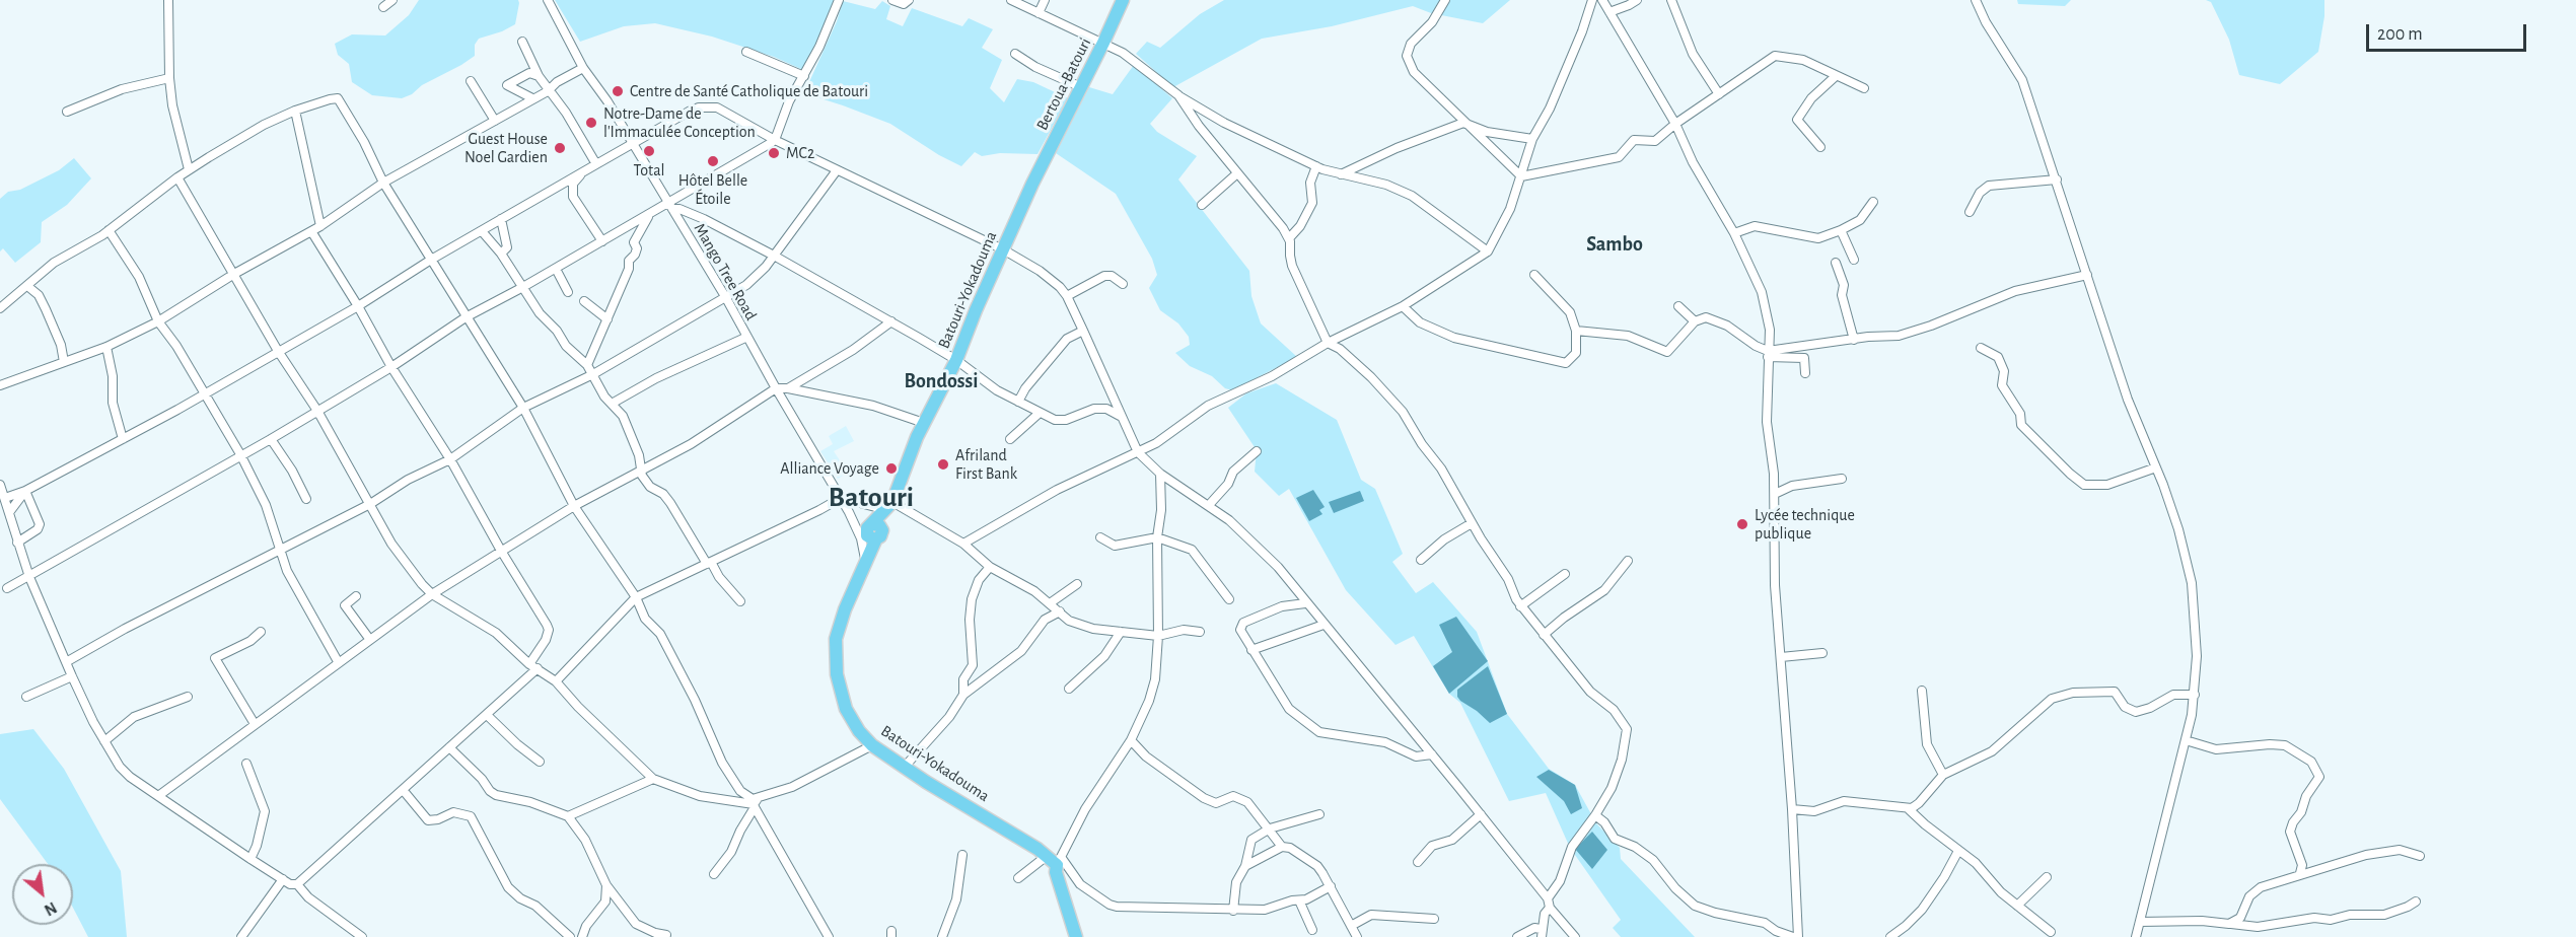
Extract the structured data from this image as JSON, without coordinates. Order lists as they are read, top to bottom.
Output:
{
  "streets": {
    "highway": ["Bertoua-Batouri", "Batouri-Yokadouma"],
    "street": ["Mango Tree Road"]
  },
  "crossings": [
    ["Bertoua-Batouri", "Batouri-Yokadouma"],
    ["Mango Tree Road", "Batouri-Yokadouma"]
  ],
  "districts": ["Sambo", "Bondossi", "Batouri"],
  "places": [
    "Centre de Santé Catholique de Batouri",
    "Notre-Dame de l'Immaculée Conception",
    "Guest House Noel Gardien",
    "Total",
    "MC2",
    "Hôtel Belle Étoile",
    "Afriland First Bank",
    "Alliance Voyage",
    "Lycée technique publique"
  ],
  "scale_bar": "200 m",
  "north": "bottom right"
}
